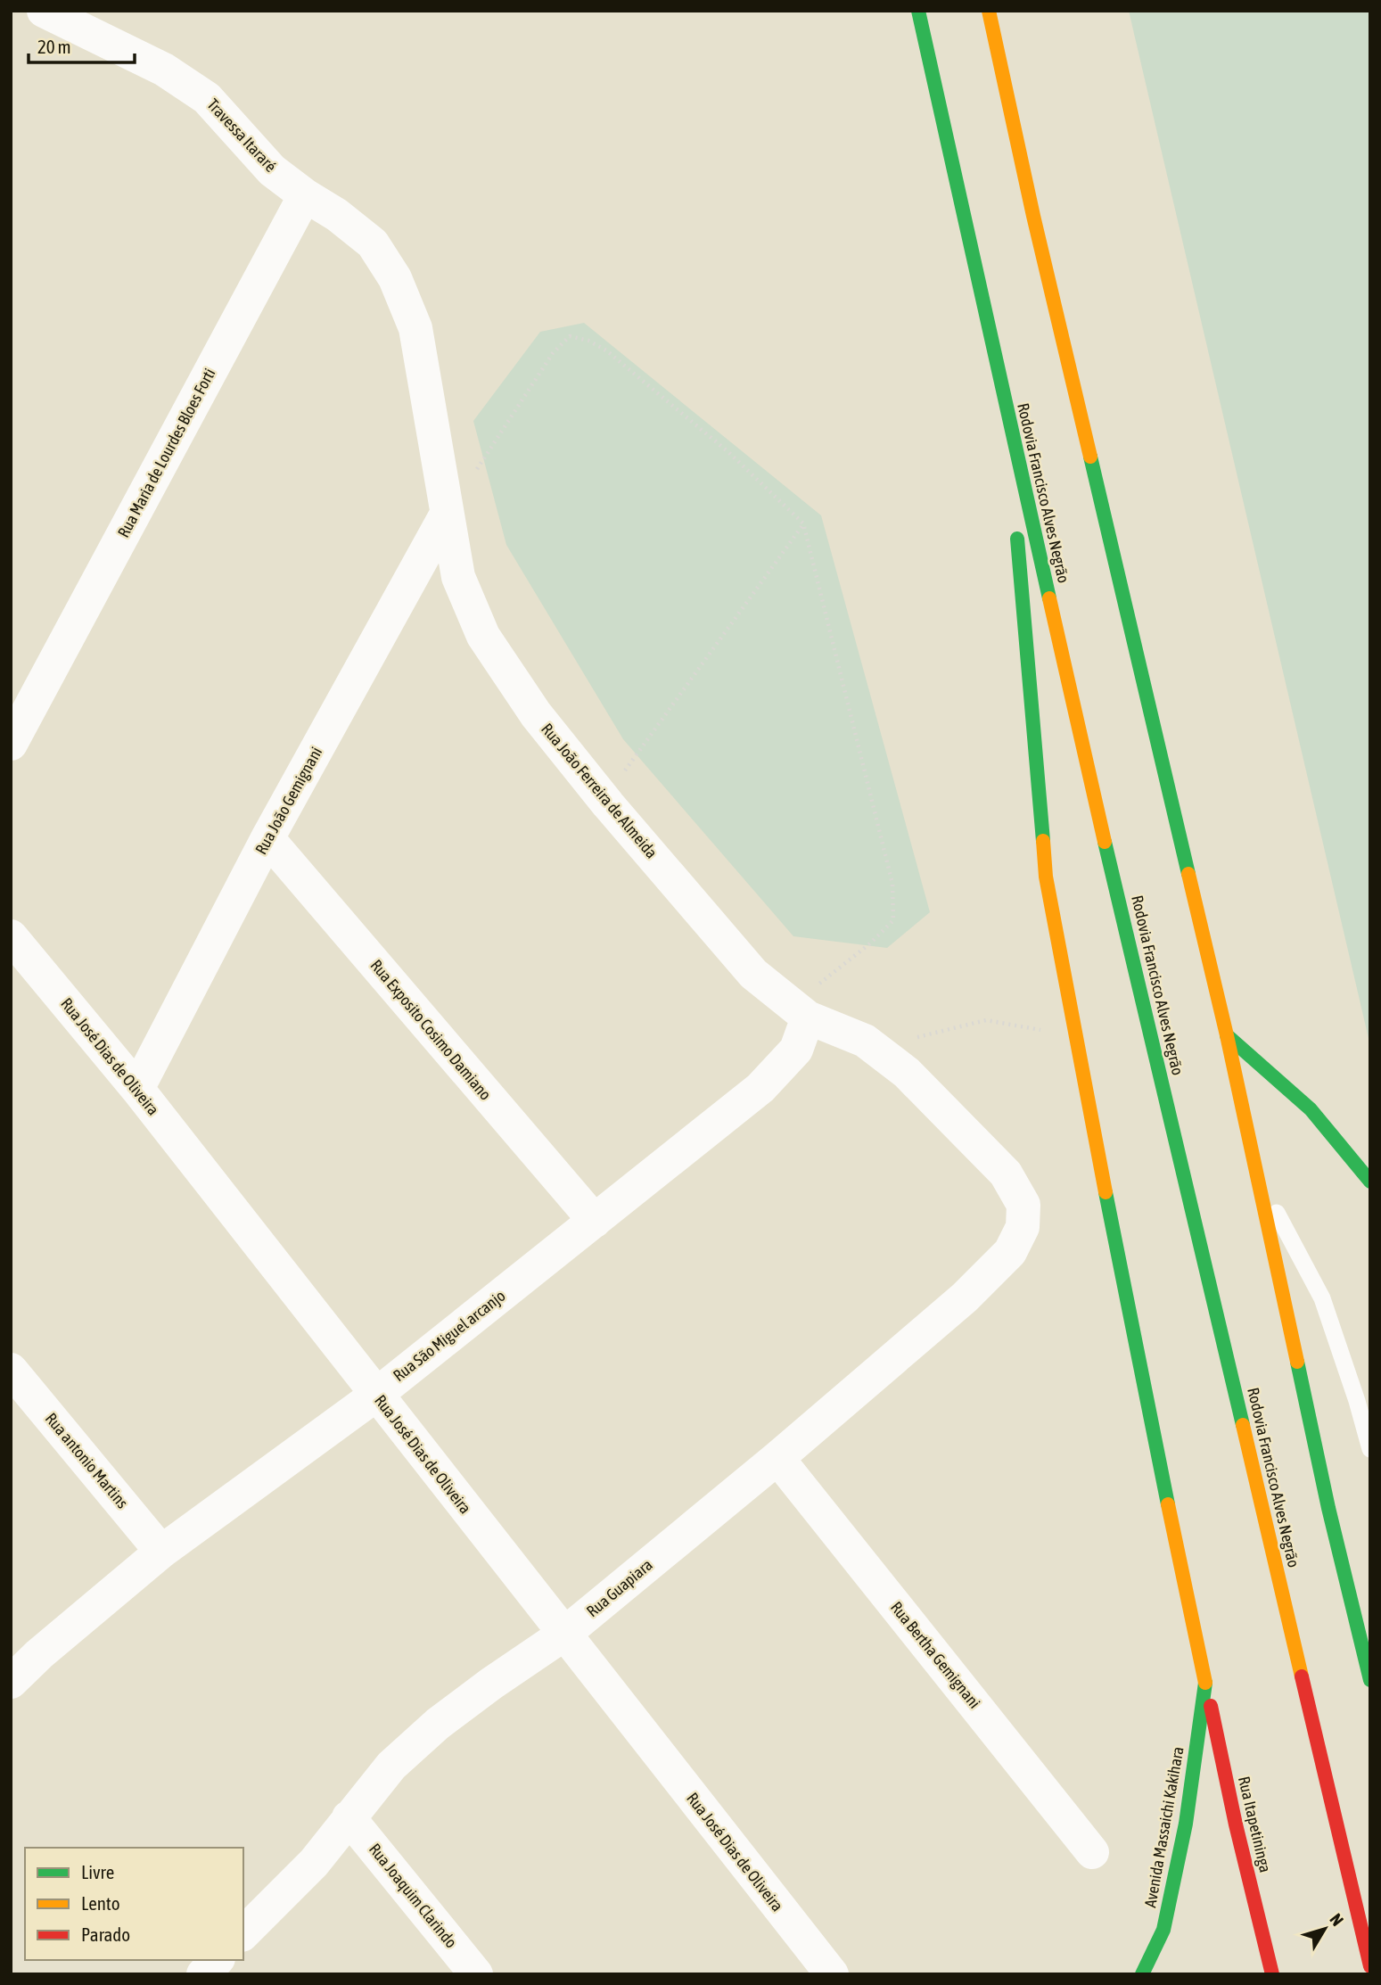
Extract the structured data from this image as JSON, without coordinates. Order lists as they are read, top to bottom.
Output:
{
  "streets": {
    "main road": ["Rodovia Francisco Alves Negrão", "Rua Itapetininga", "Avenida Massaichi Kakihara"],
    "street": [
      "Travessa Itararé",
      "Rua Maria de Lourdes Bloes Forti",
      "Rua João Ferreira de Almeida",
      "Rua João Gemignani",
      "Rua Exposito Cosimo Damiano",
      "Rua José Dias de Oliveira",
      "Rua São Miguel arcanjo",
      "Rua antonio Martins",
      "Rua Guapiara",
      "Rua Bertha Gemignani",
      "Rua Joaquim Clarindo"
    ]
  },
  "crossings": [
    ["Travessa Itararé", "Rua Maria de Lourdes Bloes Forti"],
    ["Travessa Itararé", "Rua João Ferreira de Almeida"],
    ["Rua Maria de Lourdes Bloes Forti", "Rua João Ferreira de Almeida"],
    ["Rodovia Francisco Alves Negrão", "Rua Itapetininga"],
    ["Rua João Ferreira de Almeida", "Rua João Gemignani"],
    ["Rua João Ferreira de Almeida", "Rua São Miguel arcanjo"],
    ["Rua João Ferreira de Almeida", "Rua Guapiara"],
    ["Rua João Gemignani", "Rua Exposito Cosimo Damiano"],
    ["Rua João Gemignani", "Rua José Dias de Oliveira"],
    ["Rua Exposito Cosimo Damiano", "Rua São Miguel arcanjo"],
    ["Rua José Dias de Oliveira", "Rua São Miguel arcanjo"],
    ["Rua José Dias de Oliveira", "Rua Guapiara"],
    ["Rua São Miguel arcanjo", "Rua antonio Martins"],
    ["Rua Guapiara", "Rua Bertha Gemignani"],
    ["Rua Guapiara", "Rua Joaquim Clarindo"],
    ["Rua Itapetininga", "Avenida Massaichi Kakihara"]
  ],
  "legend": ["Livre", "Lento", "Parado"],
  "scale_bar": "20 m",
  "north": "top right"
}
